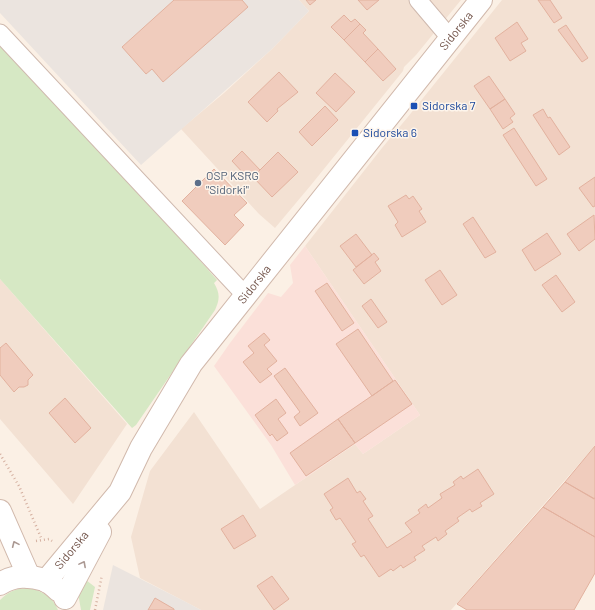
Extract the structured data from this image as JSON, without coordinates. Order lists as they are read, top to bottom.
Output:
{
  "streets": {
    "street": ["Sidorska"]
  },
  "places": {
    "transit": ["Sidorska 7", "Sidorska 6"],
    "other": ["OSP KSRG \"Sidorki\""]
  }
}
